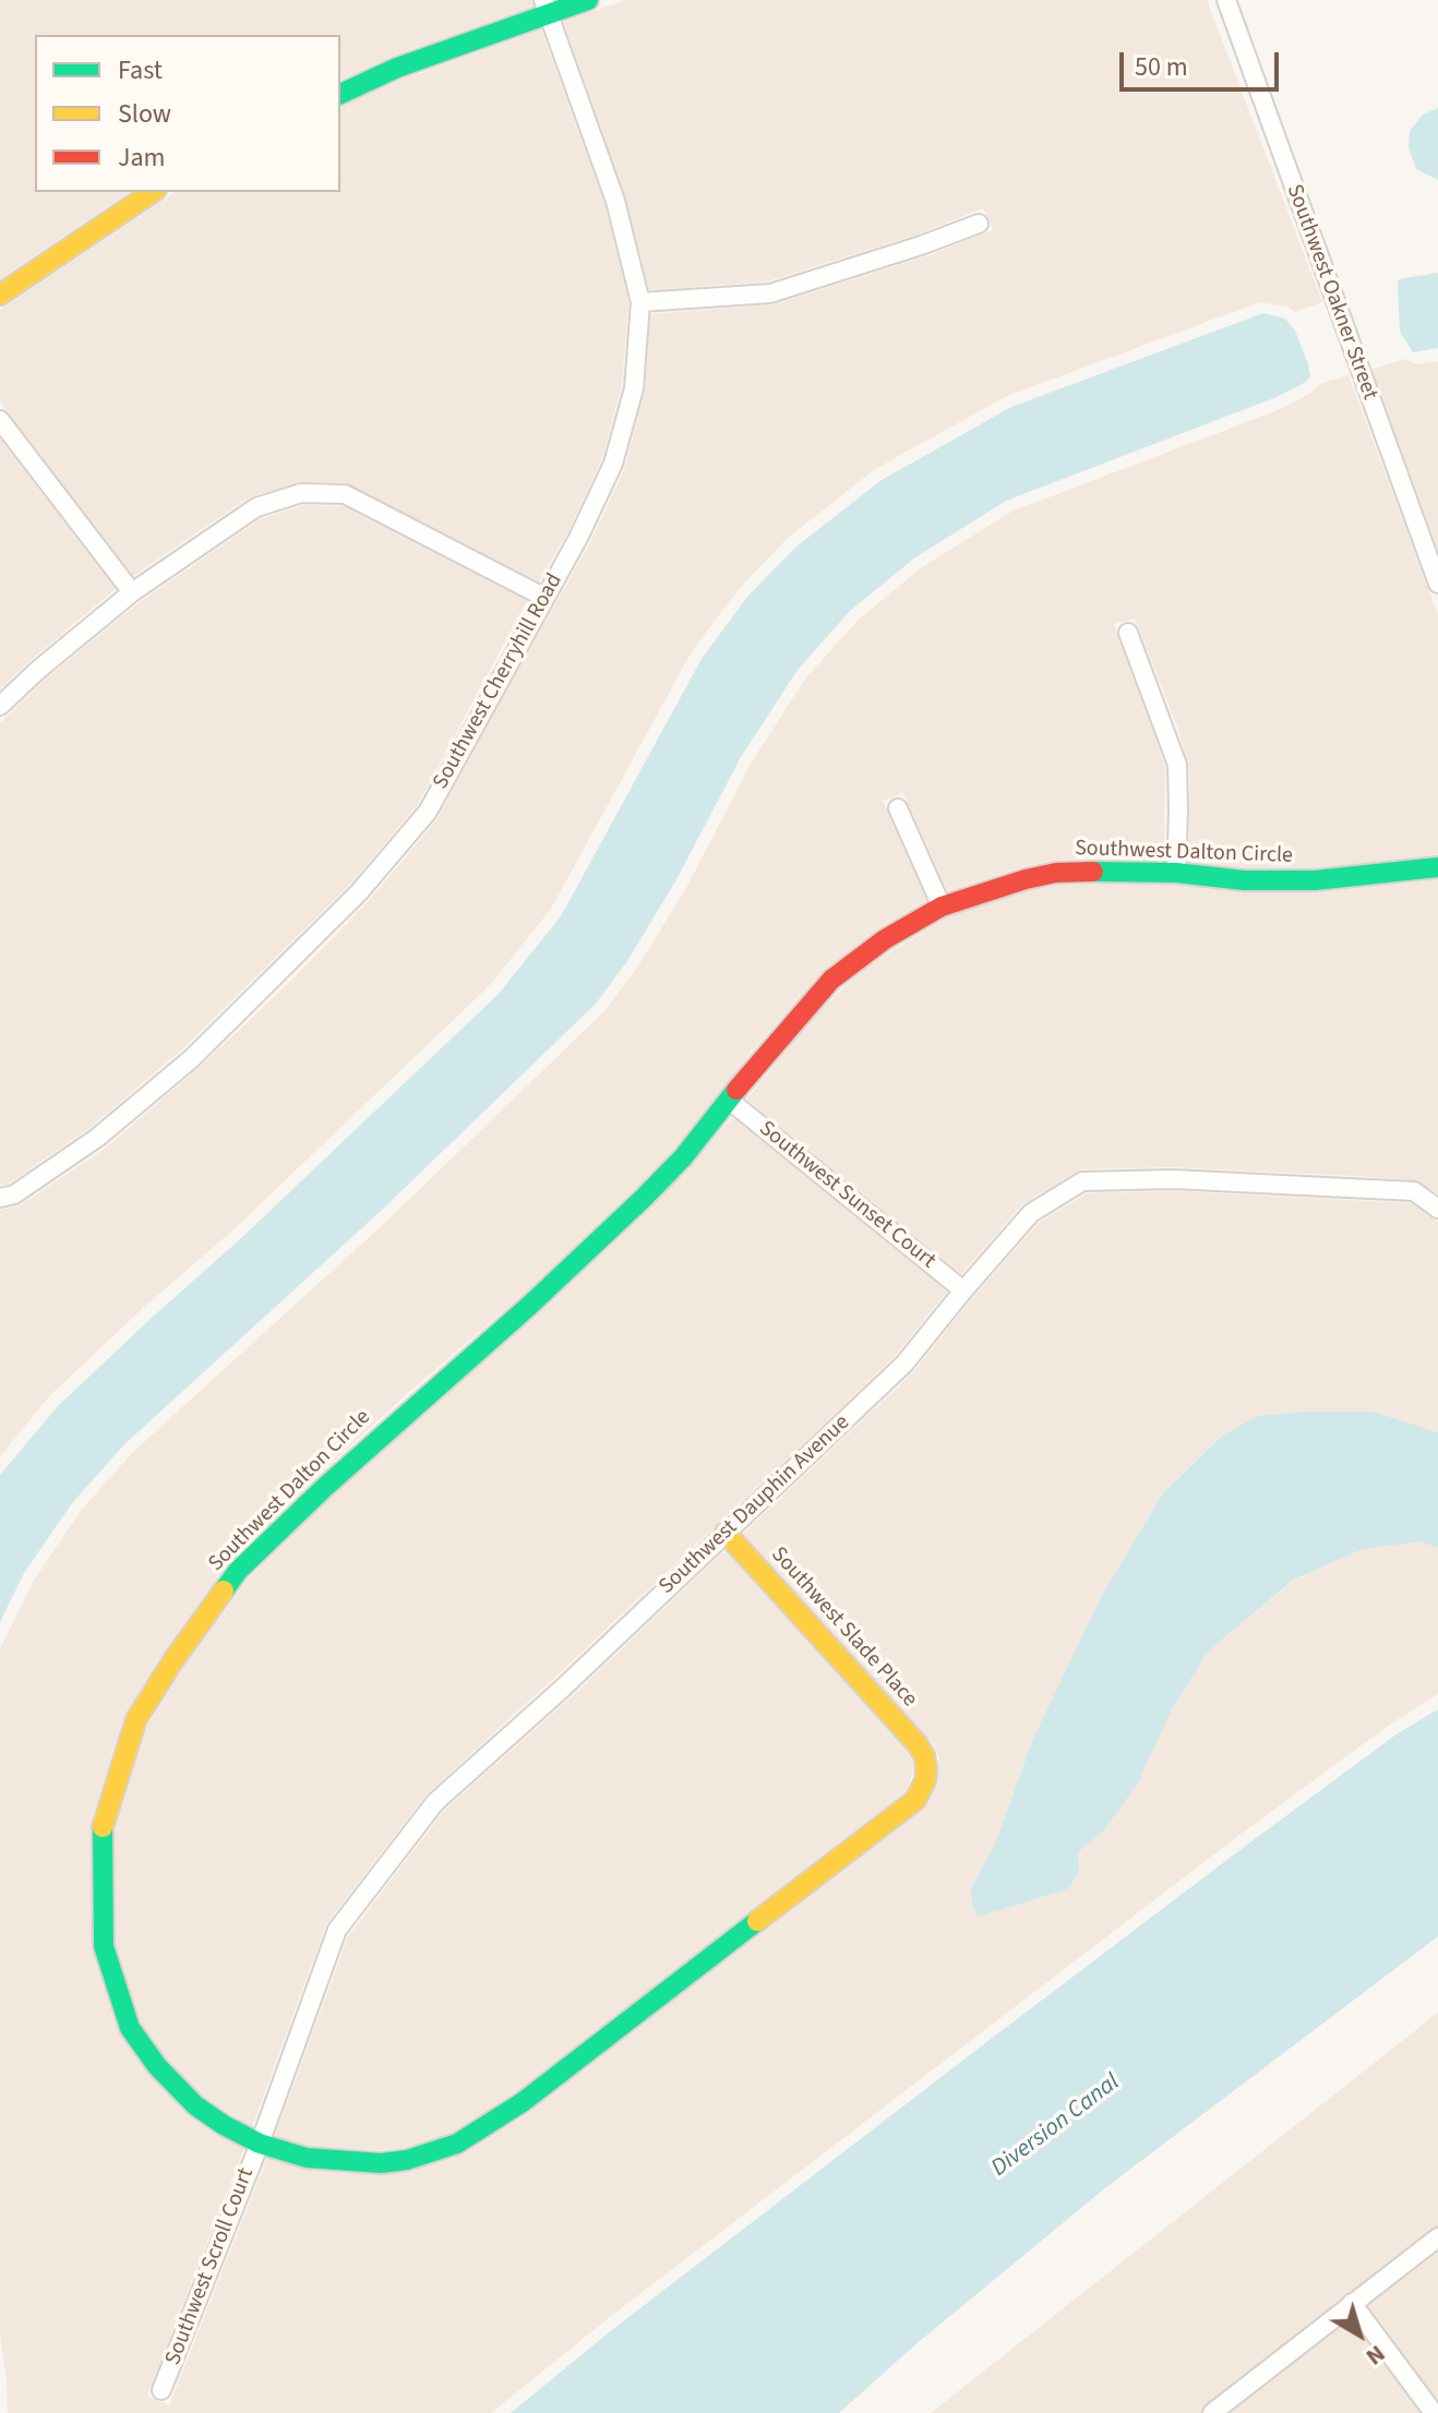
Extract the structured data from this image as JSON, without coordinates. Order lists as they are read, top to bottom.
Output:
{
  "streets": {
    "street": [
      "Southwest Oakner Street",
      "Southwest Cherryhill Road",
      "Southwest Dalton Circle",
      "Southwest Sunset Court",
      "Southwest Dauphin Avenue",
      "Southwest Slade Place",
      "Southwest Scroll Court"
    ]
  },
  "crossings": [
    ["Southwest Dalton Circle", "Southwest Sunset Court"],
    ["Southwest Dalton Circle", "Southwest Dauphin Avenue"],
    ["Southwest Dalton Circle", "Southwest Slade Place"],
    ["Southwest Dalton Circle", "Southwest Scroll Court"],
    ["Southwest Sunset Court", "Southwest Dauphin Avenue"],
    ["Southwest Dauphin Avenue", "Southwest Slade Place"],
    ["Southwest Dauphin Avenue", "Southwest Scroll Court"]
  ],
  "water": ["Diversion Canal"],
  "legend": ["Fast", "Slow", "Jam"],
  "scale_bar": "50 m",
  "north": "bottom right"
}
